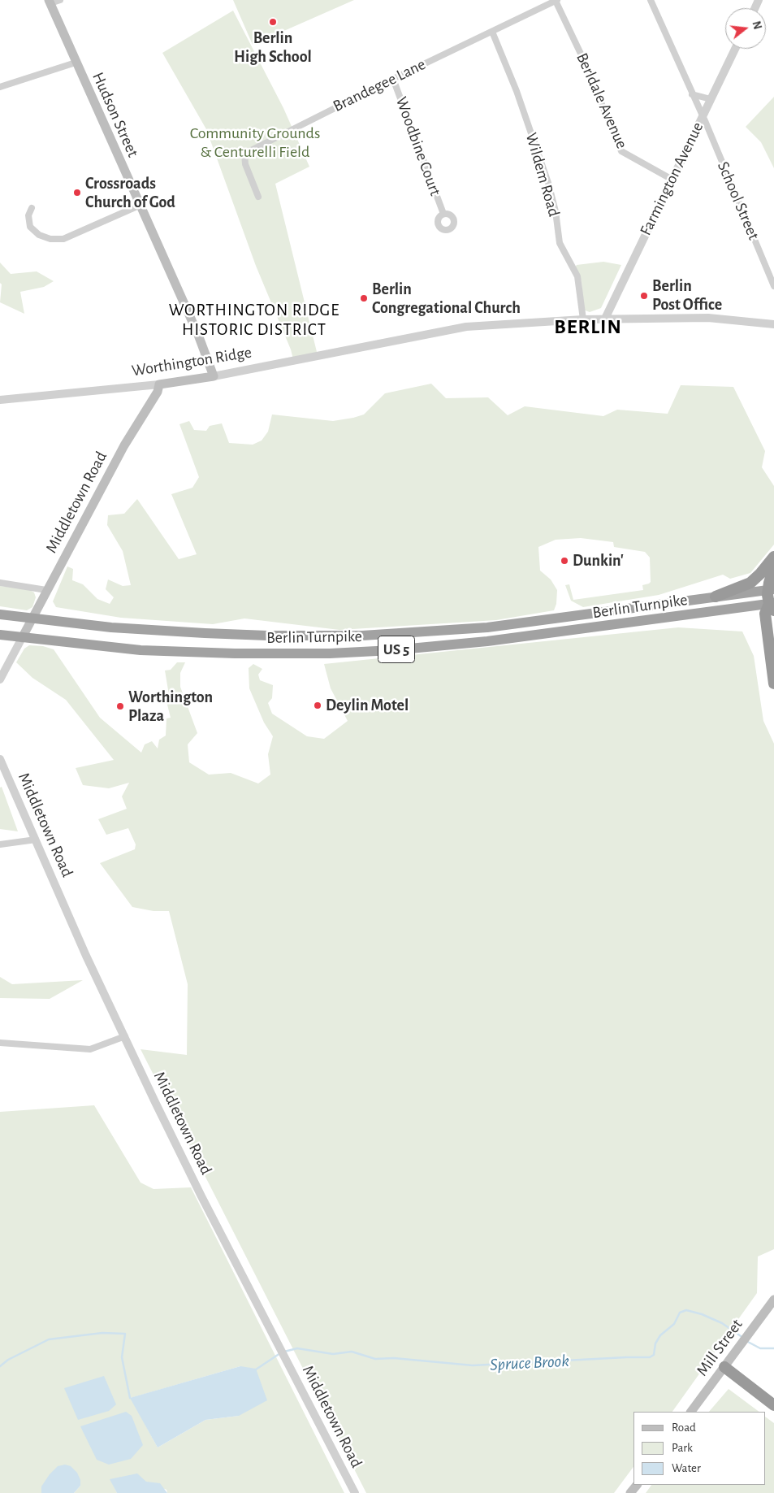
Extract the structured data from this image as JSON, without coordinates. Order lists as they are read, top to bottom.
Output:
{
  "streets": {
    "highway": ["Berlin Turnpike", "US 5"],
    "main road": [
      "Hudson Street",
      "Worthington Ridge",
      "Middletown Road",
      "Mill Street"
    ],
    "street": [
      "Brandegee Lane",
      "Berldale Avenue",
      "Woodbine Court",
      "Wildem Road",
      "Farmington Avenue",
      "School Street"
    ]
  },
  "crossings": [
    ["Brandegee Lane", "Berldale Avenue"],
    ["Brandegee Lane", "Woodbine Court"],
    ["Brandegee Lane", "Wildem Road"],
    ["Berldale Avenue", "Farmington Avenue"],
    ["Hudson Street", "Worthington Ridge"],
    ["Wildem Road", "Worthington Ridge"],
    ["Farmington Avenue", "School Street"],
    ["Farmington Avenue", "Worthington Ridge"],
    ["Worthington Ridge", "Middletown Road"],
    ["Middletown Road", "Berlin Turnpike"]
  ],
  "districts": ["WORTHINGTON RIDGE HISTORIC DISTRICT", "BERLIN"],
  "water": ["Spruce Brook"],
  "parks": ["Community Grounds & Centurelli Field"],
  "places": [
    "Berlin High School",
    "Crossroads Church of God",
    "Berlin Post Office",
    "Berlin Congregational Church",
    "Dunkin'",
    "Deylin Motel",
    "Worthington Plaza"
  ],
  "legend": ["Road", "Park", "Water"],
  "north": "right"
}
